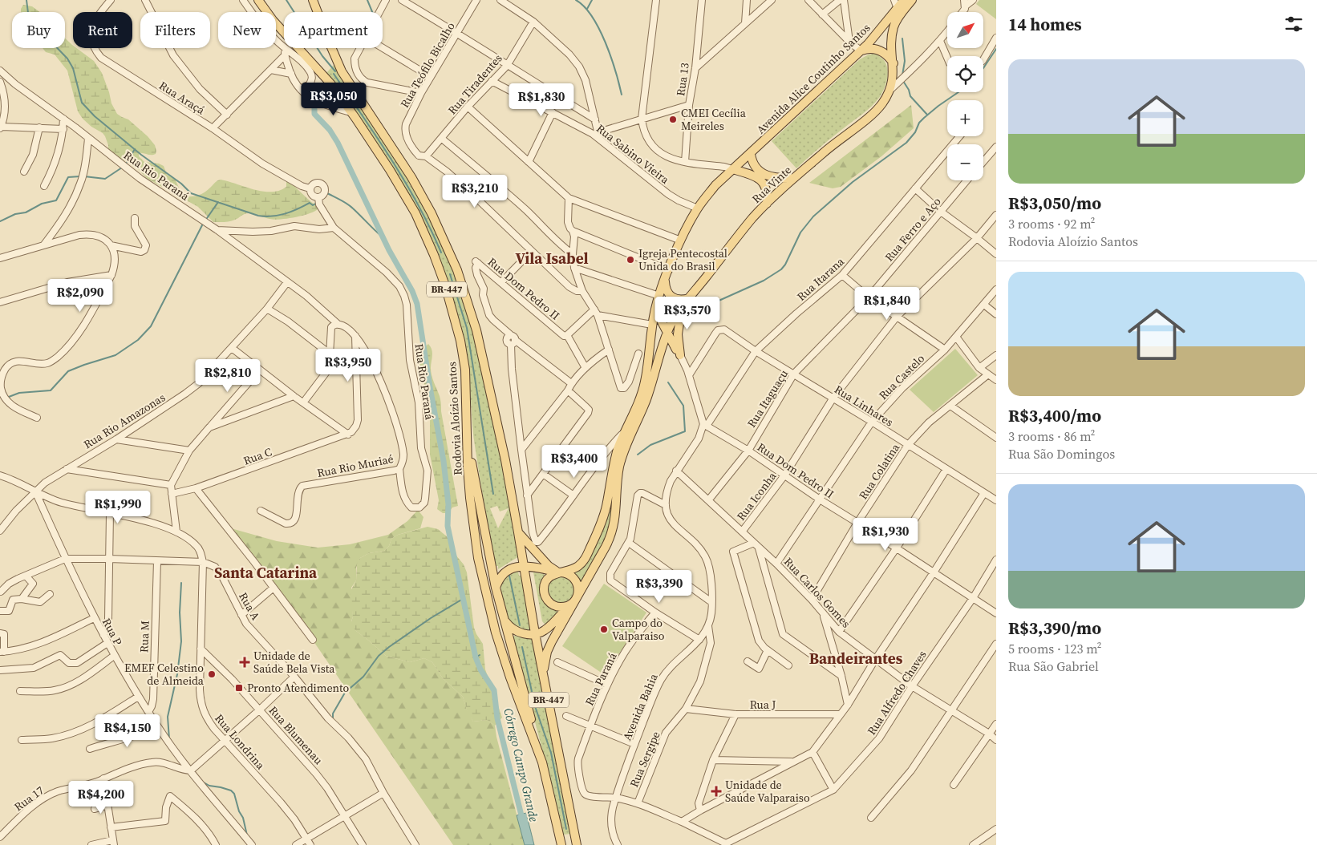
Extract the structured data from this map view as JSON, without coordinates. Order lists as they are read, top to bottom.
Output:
{
  "streets": {
    "main road": [
      "Avenida Alice Coutinho Santos",
      "Rua Vinte",
      "BR-447",
      "Rodovia Aloízio Santos"
    ],
    "street": [
      "Rua Teófilo Bicalho",
      "Rua 13",
      "Rua Tiradentes",
      "Rua Araçá",
      "Rua Sabino Vieira",
      "Rua Rio Paraná",
      "Rua Ferro e Aço",
      "Rua Itarana",
      "Rua Dom Pedro II",
      "Rua Castelo",
      "Rua Itaguaçu",
      "Rua Linhares",
      "Rua Rio Amazonas",
      "Rua C",
      "Rua Rio Muriaé",
      "Rua Colatina",
      "Rua Iconha",
      "Rua Carlos Gomes",
      "Rua A",
      "Rua P",
      "Rua M",
      "Rua Paraná",
      "Rua Alfredo Chaves",
      "Rua J",
      "Avenida Bahia",
      "Rua Blumenau",
      "Rua Londrina",
      "Rua Sergipe",
      "Rua 17"
    ]
  },
  "crossings": [
    ["Rua Teófilo Bicalho", "Rua Tiradentes"],
    ["Avenida Alice Coutinho Santos", "Rua Sabino Vieira"],
    ["Avenida Alice Coutinho Santos", "Rua Vinte"],
    ["Rua Tiradentes", "Rua Sabino Vieira"],
    ["Rua Araçá", "Rua Rio Paraná"],
    ["Rua Rio Paraná", "Rua Rio Amazonas"],
    ["Rua Rio Paraná", "Rua Rio Muriaé"],
    ["Rua Ferro e Aço", "Rua Itaguaçu"],
    ["Rua Itarana", "Rua Dom Pedro II"],
    ["Rua Itarana", "Rua Linhares"],
    ["Rua Dom Pedro II", "Rua Castelo"],
    ["Rua Dom Pedro II", "Rua Itaguaçu"],
    ["Rua Dom Pedro II", "Rua Colatina"],
    ["Rua Dom Pedro II", "Rua Iconha"],
    ["Rua Dom Pedro II", "Rua Alfredo Chaves"],
    ["Rua Castelo", "Rua Linhares"],
    ["Rua Castelo", "Rua Carlos Gomes"],
    ["Rua Itaguaçu", "Rua Linhares"],
    ["Rua Itaguaçu", "Rua Carlos Gomes"],
    ["Rua Linhares", "Rua Colatina"],
    ["Rua Linhares", "Rua Iconha"],
    ["Rua Rio Amazonas", "Rua Rio Muriaé"],
    ["Rua Rio Amazonas", "Rua P"],
    ["Rua Colatina", "Rua Carlos Gomes"],
    ["Rua Iconha", "Rua Carlos Gomes"],
    ["Rua Carlos Gomes", "Rua Alfredo Chaves"],
    ["Rua A", "Rua Londrina"],
    ["Rua P", "Rua M"],
    ["Rua P", "Rua 17"],
    ["Rua Paraná", "Avenida Bahia"],
    ["Rua J", "Rua Sergipe"],
    ["Avenida Bahia", "Rua Sergipe"],
    ["Rua Blumenau", "Rua Londrina"]
  ],
  "districts": ["Vila Isabel", "Santa Catarina", "Bandeirantes"],
  "water": ["Córrego Campo Grande"],
  "places": {
    "other": [
      "CMEI Cecília Meireles",
      "Igreja Pentecostal Unida do Brasil",
      "Campo do Valparaiso",
      "EMEF Celestino de Almeida"
    ],
    "health": ["Unidade de Saúde Bela Vista", "Unidade de Saúde Valparaiso"],
    "transit": ["Pronto Atendimento"]
  },
  "north": "top right",
  "page": {
    "heading": "14 homes",
    "map_buttons": ["+", "−"],
    "chip": [
      "Buy",
      "Rent",
      "Filters",
      "New",
      "Apartment"
    ],
    "list": [
      {
        "name": "R$3,050/mo",
        "note": "3 rooms · 92 m² · Rodovia Aloízio Santos"
      },
      {
        "name": "R$3,400/mo",
        "note": "3 rooms · 86 m² · Rua São Domingos"
      },
      {
        "name": "R$3,390/mo",
        "note": "5 rooms · 123 m² · Rua São Gabriel"
      }
    ],
    "price": [
      "R$3,050",
      "R$1,830",
      "R$3,210",
      "R$2,090",
      "R$1,840",
      "R$3,570",
      "R$3,950",
      "R$2,810",
      "R$3,400",
      "R$1,990",
      "R$1,930",
      "R$3,390",
      "R$4,150",
      "R$4,200"
    ]
  }
}
